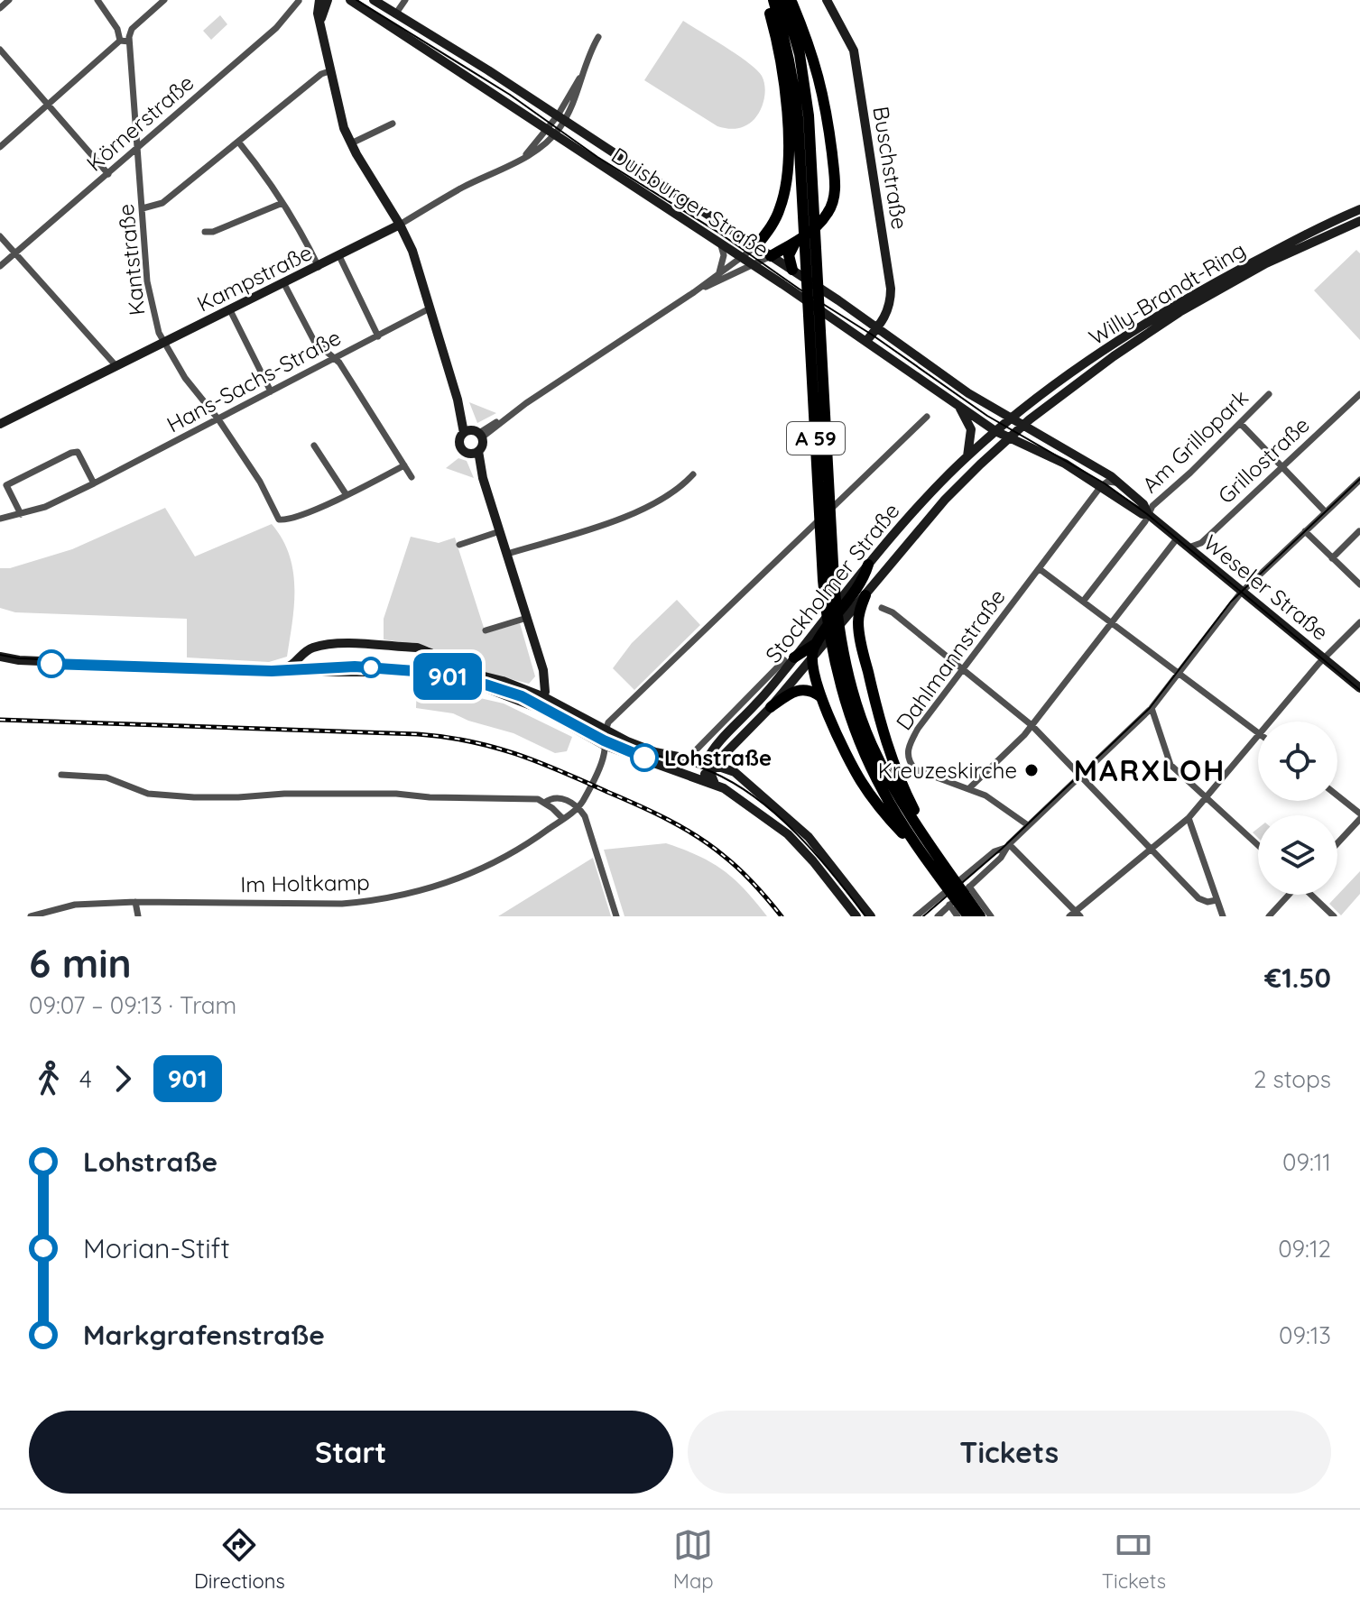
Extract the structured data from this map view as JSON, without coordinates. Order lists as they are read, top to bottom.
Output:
{
  "streets": {
    "highway": ["A 59"],
    "main road": [
      "Buschstraße",
      "Duisburger Straße",
      "Kampstraße",
      "Willy-Brandt-Ring",
      "Stockholmer Straße",
      "Weseler Straße"
    ],
    "street": [
      "Körnerstraße",
      "Kantstraße",
      "Hans-Sachs-Straße",
      "Am Grillopark",
      "Grillostraße",
      "Dahlmannstraße",
      "Im Holtkamp"
    ]
  },
  "crossings": [
    ["Körnerstraße", "Kantstraße"],
    ["Buschstraße", "Duisburger Straße"],
    ["Duisburger Straße", "Kampstraße"],
    ["Duisburger Straße", "Willy-Brandt-Ring"],
    ["Duisburger Straße", "Stockholmer Straße"],
    ["Duisburger Straße", "Weseler Straße"],
    ["Kantstraße", "Kampstraße"],
    ["Kantstraße", "Hans-Sachs-Straße"],
    ["Willy-Brandt-Ring", "Stockholmer Straße"],
    ["Willy-Brandt-Ring", "Weseler Straße"],
    ["Am Grillopark", "Weseler Straße"],
    ["Grillostraße", "Weseler Straße"],
    ["Stockholmer Straße", "Weseler Straße"],
    ["Weseler Straße", "Dahlmannstraße"]
  ],
  "districts": ["MARXLOH"],
  "places": ["Lohstraße", "Kreuzeskirche"],
  "lines": ["tram line 901"],
  "page": {
    "on_map": "901",
    "heading": ["6 min", "09:07 – 09:13 · Tram", "€1.50"],
    "legs": ["4", "901", "2 stops"],
    "list": [
      {
        "name": "Lohstraße",
        "value": "09:11"
      },
      {
        "name": "Morian-Stift",
        "value": "09:12"
      },
      {
        "name": "Markgrafenstraße",
        "value": "09:13"
      }
    ],
    "buttons": ["Start", "Tickets"],
    "tabs": ["Directions", "Map", "Tickets"]
  }
}
